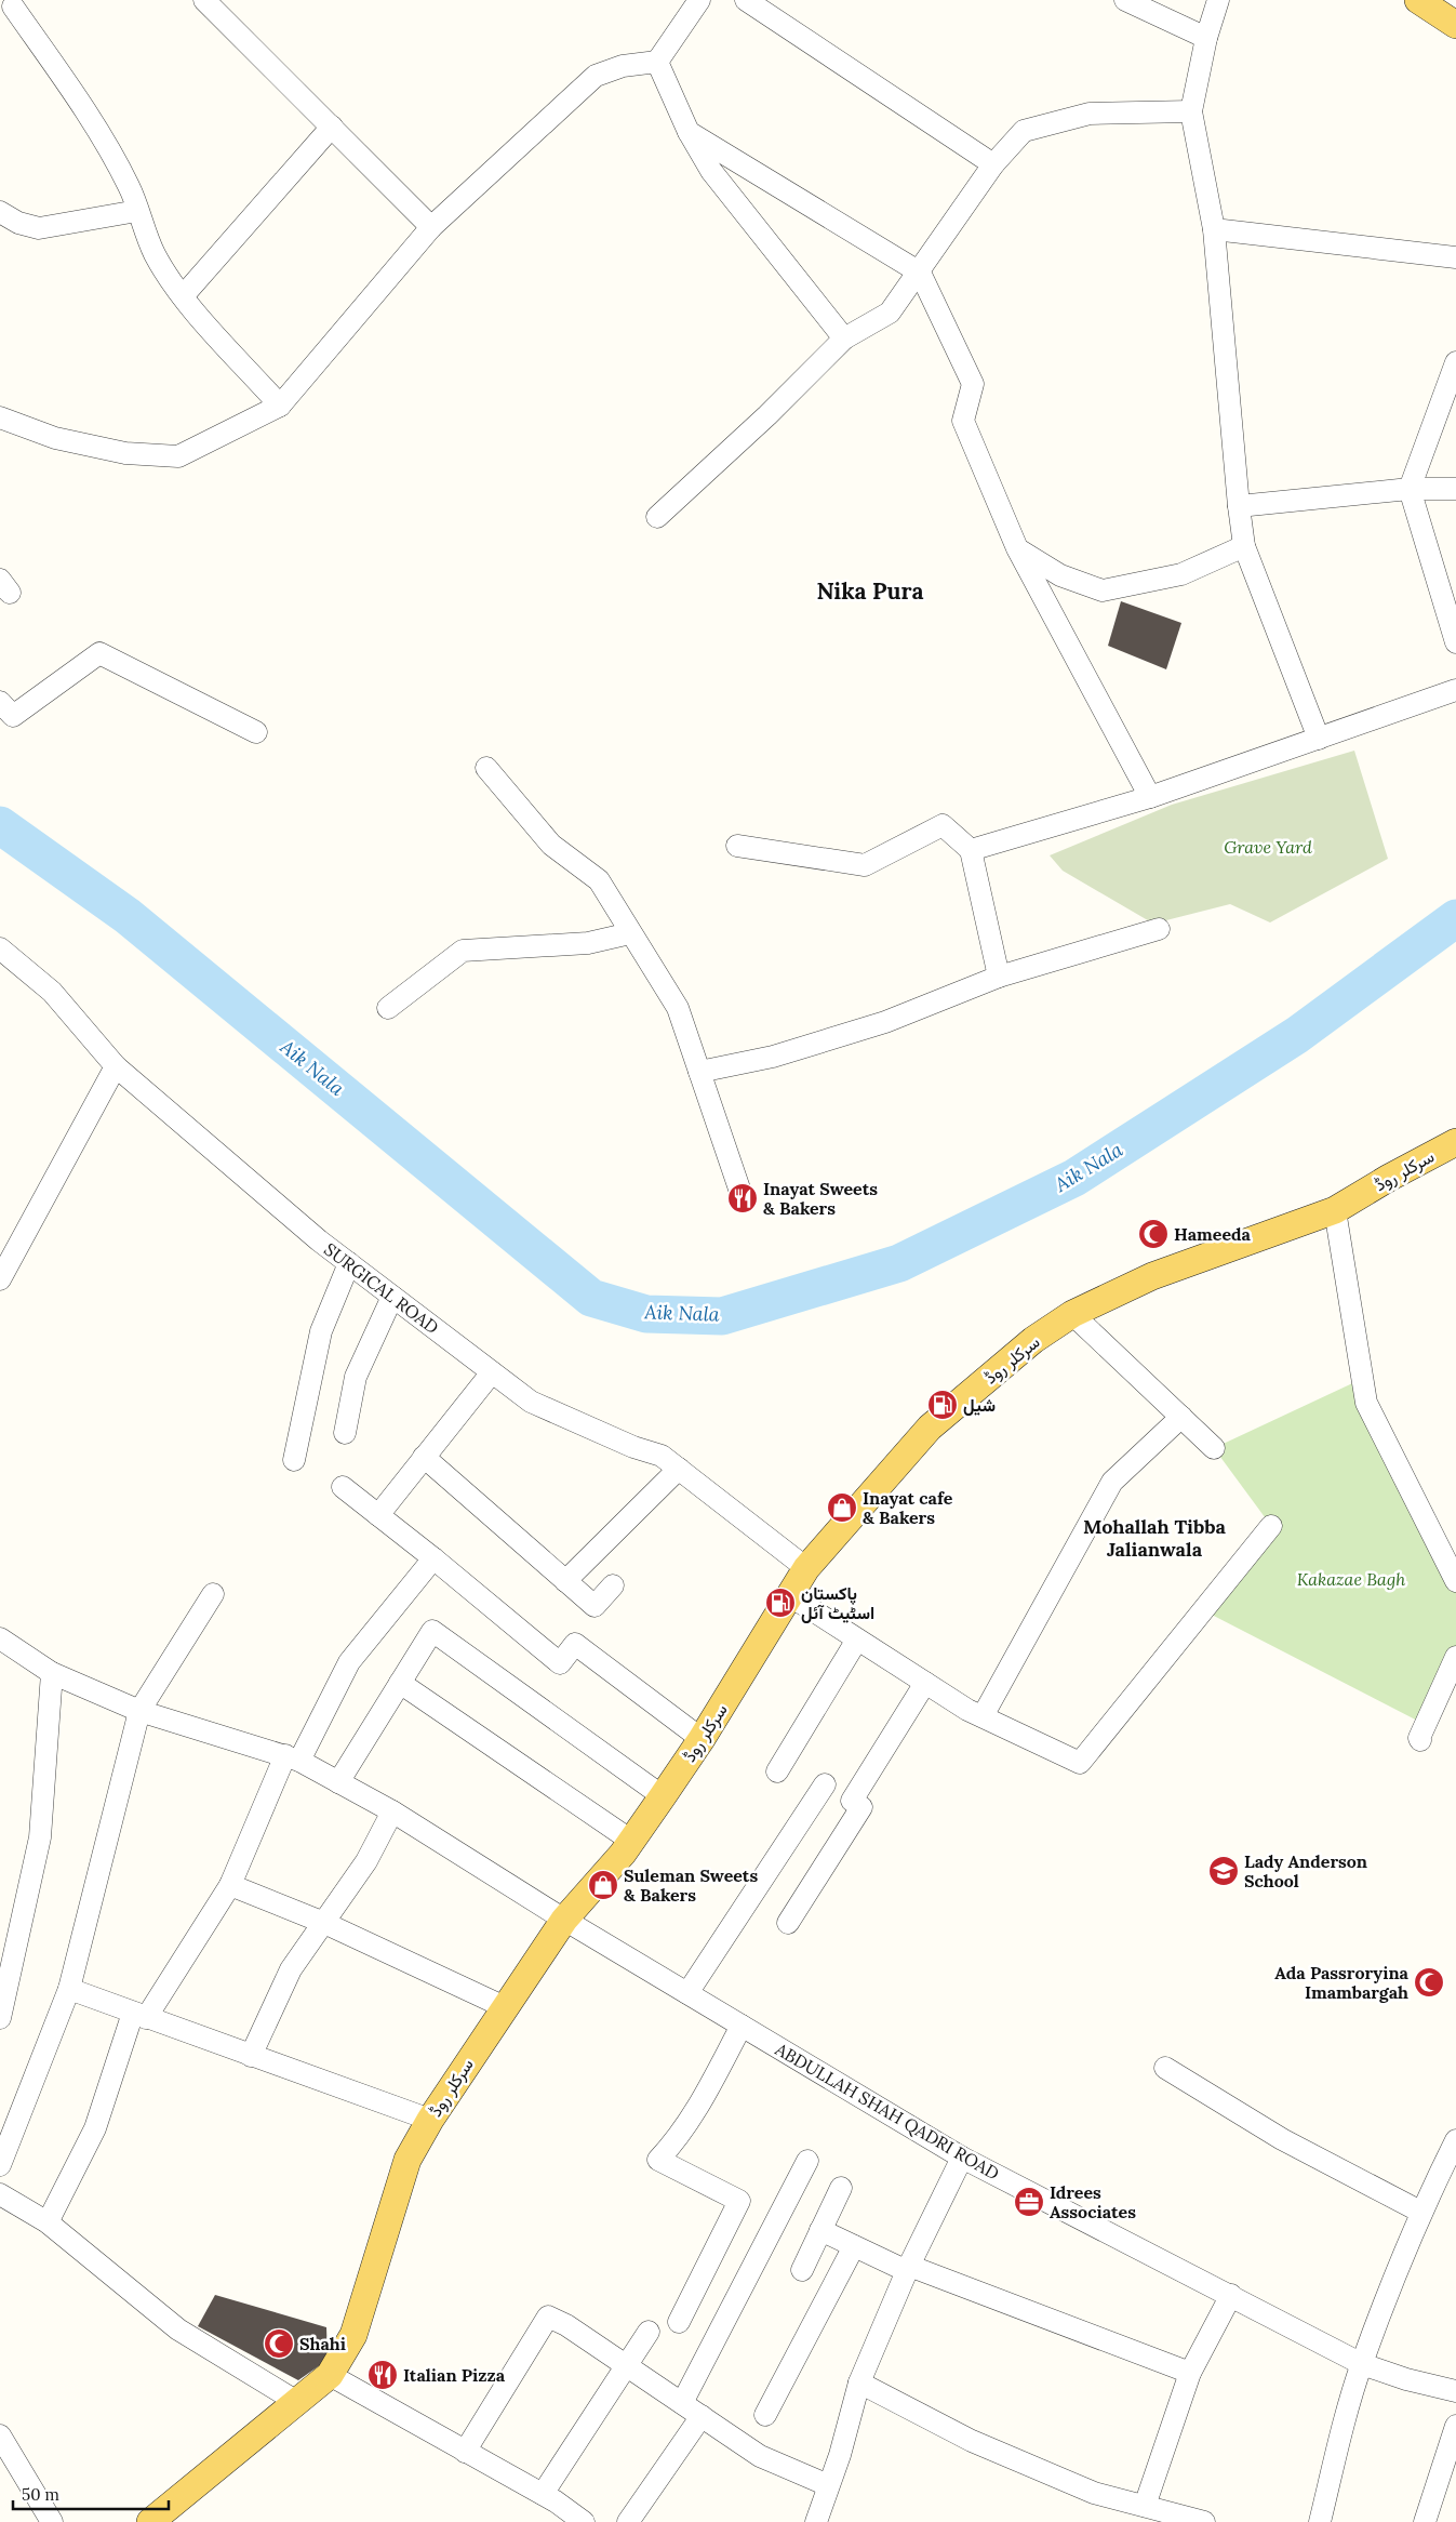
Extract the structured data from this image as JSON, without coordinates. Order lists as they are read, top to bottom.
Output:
{
  "streets": {
    "main road": ["سرکلر روڈ"],
    "street": ["SURGICAL ROAD", "ABDULLAH SHAH QADRI ROAD"]
  },
  "crossings": [
    ["سرکلر روڈ", "SURGICAL ROAD"],
    ["سرکلر روڈ", "ABDULLAH SHAH QADRI ROAD"]
  ],
  "districts": ["Nika Pura", "Mohallah Tibba Jalianwala"],
  "water": ["Aik Nala"],
  "parks": ["Grave Yard", "Kakazae Bagh"],
  "places": {
    "restaurant": ["Inayat Sweets & Bakers", "Italian Pizza"],
    "mosque": ["Hameeda", "Ada Passroryina Imambargah", "Shahi"],
    "fuel station": ["شیل", "پاکستان اسٹیٹ آئل"],
    "shop": ["Inayat cafe & Bakers", "Suleman Sweets & Bakers"],
    "school or university": ["Lady Anderson School"],
    "office": ["Idrees Associates"]
  },
  "scale_bar": "50 m"
}
